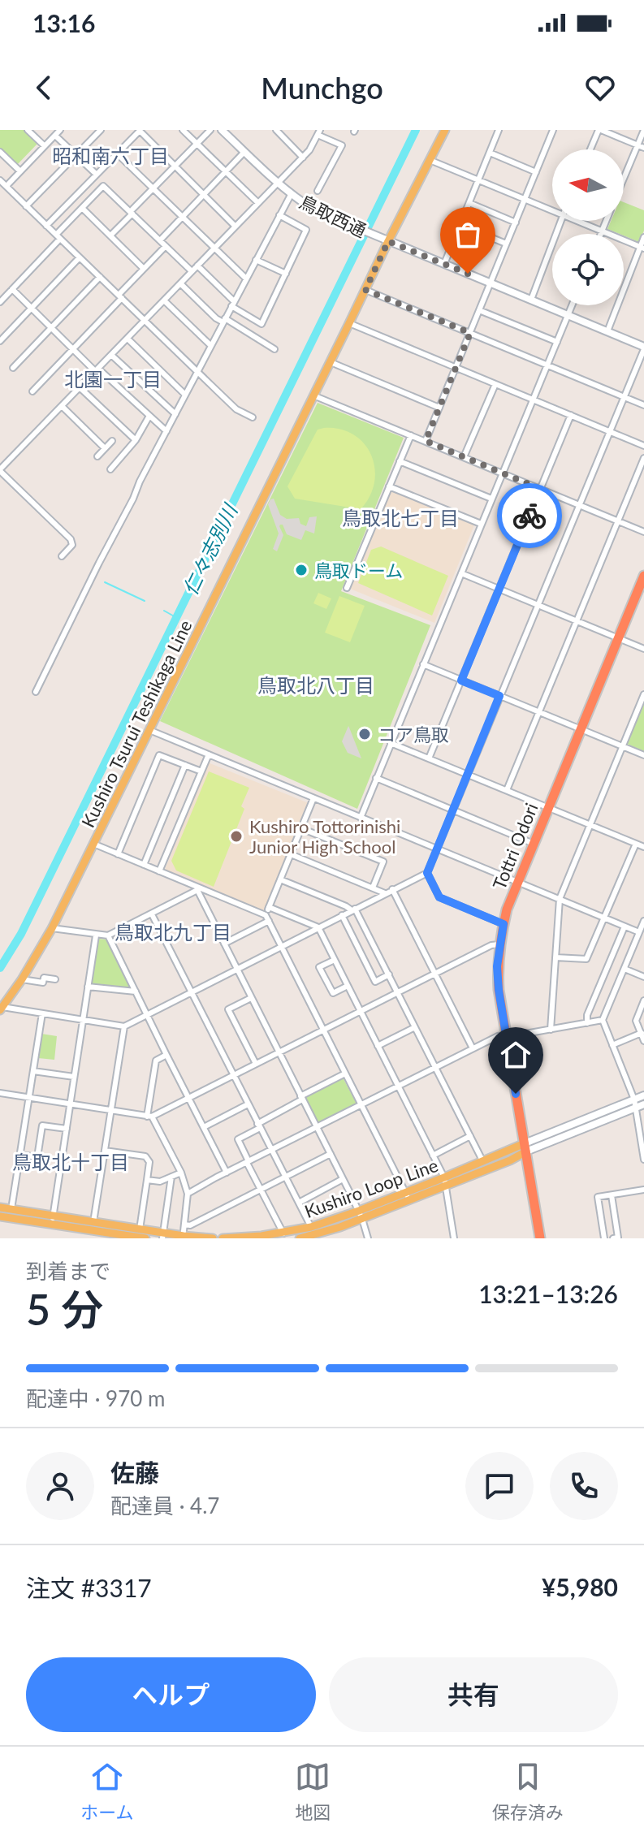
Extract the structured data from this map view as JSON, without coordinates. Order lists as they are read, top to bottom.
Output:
{
  "streets": {
    "highway": ["Tottri Odori"],
    "main road": ["Kushiro Tsurui Teshikaga Line", "Kushiro Loop Line"],
    "street": ["鳥取西通"]
  },
  "crossings": [
    ["鳥取西通", "Kushiro Tsurui Teshikaga Line"],
    ["Tottri Odori", "Kushiro Loop Line"]
  ],
  "districts": [
    "昭和南六丁目",
    "北園一丁目",
    "鳥取北七丁目",
    "鳥取北八丁目",
    "鳥取北九丁目",
    "鳥取北十丁目"
  ],
  "water": ["仁々志別川"],
  "places": ["鳥取ドーム", "コア鳥取", "Kushiro Tottorinishi Junior High School"],
  "north": "left",
  "page": {
    "status": "13:16",
    "header": "Munchgo",
    "heading": ["5 分", "到着まで", "13:21–13:26"],
    "panel": [
      "佐藤",
      "配達員 · 4.7",
      "注文 #3317",
      "¥5,980"
    ],
    "bar": "配達中 · 970 m",
    "buttons": ["ヘルプ", "共有"],
    "tabs": ["ホーム", "地図", "保存済み"]
  }
}
